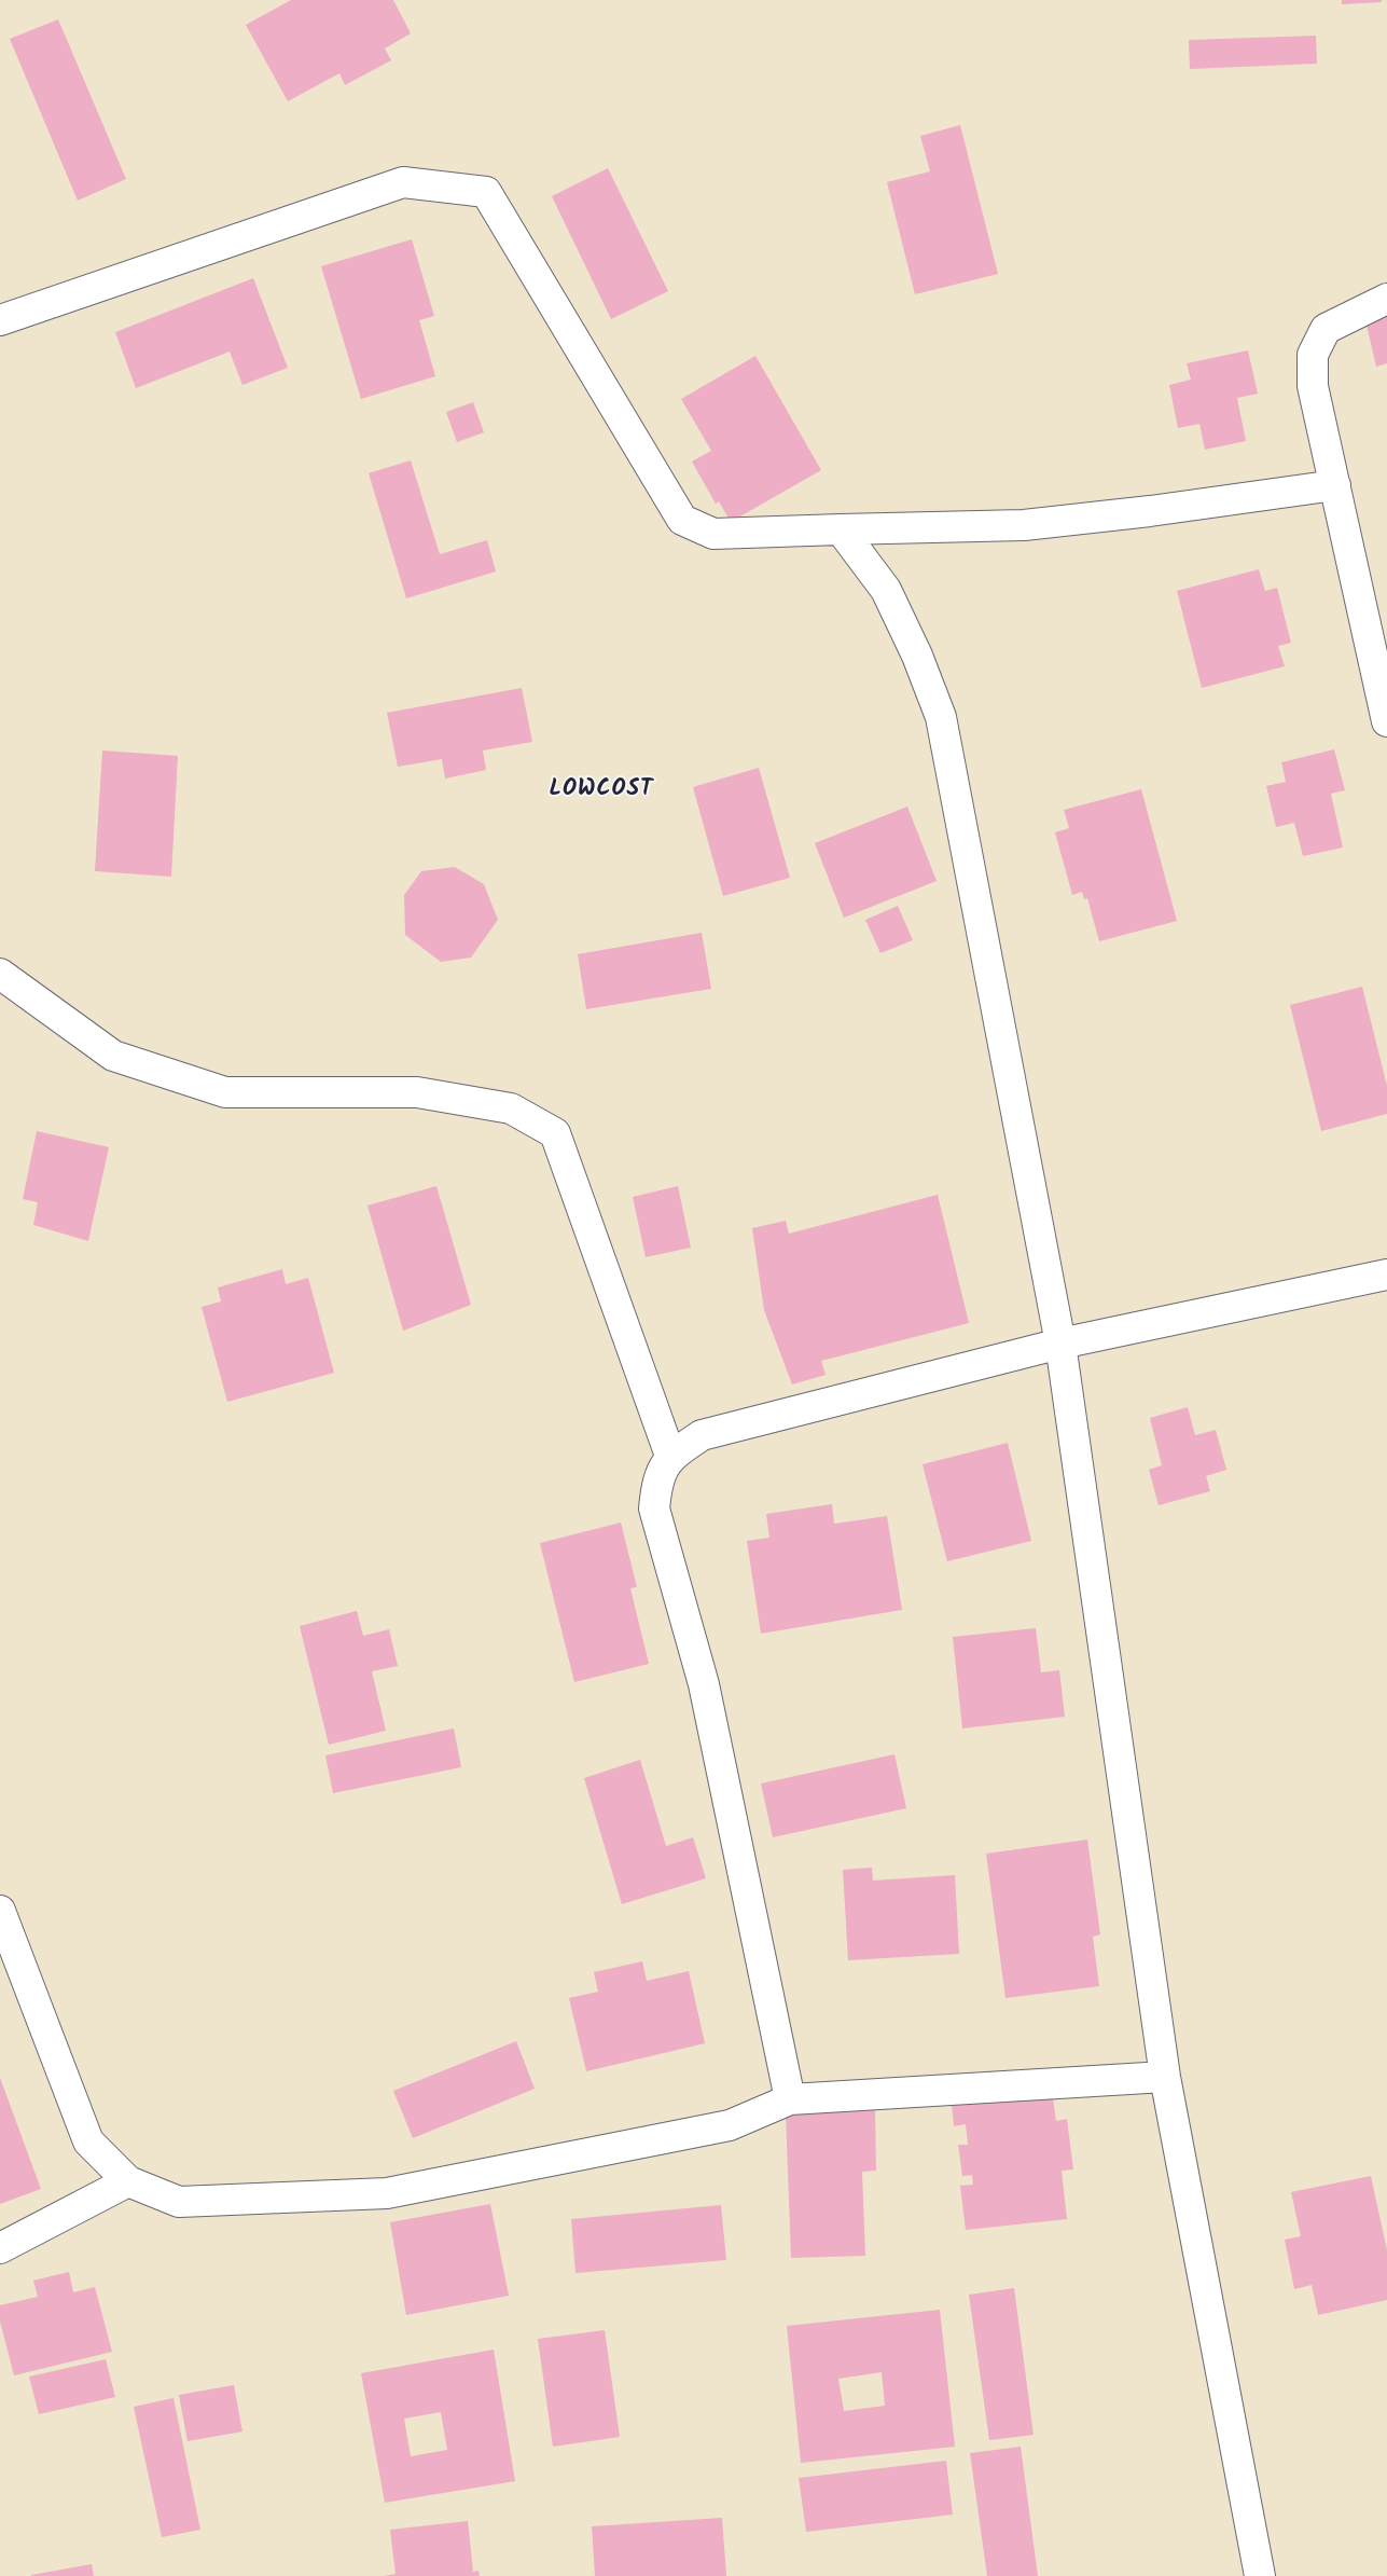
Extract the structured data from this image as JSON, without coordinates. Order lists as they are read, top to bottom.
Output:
{
  "districts": ["LOWCOST"]
}
